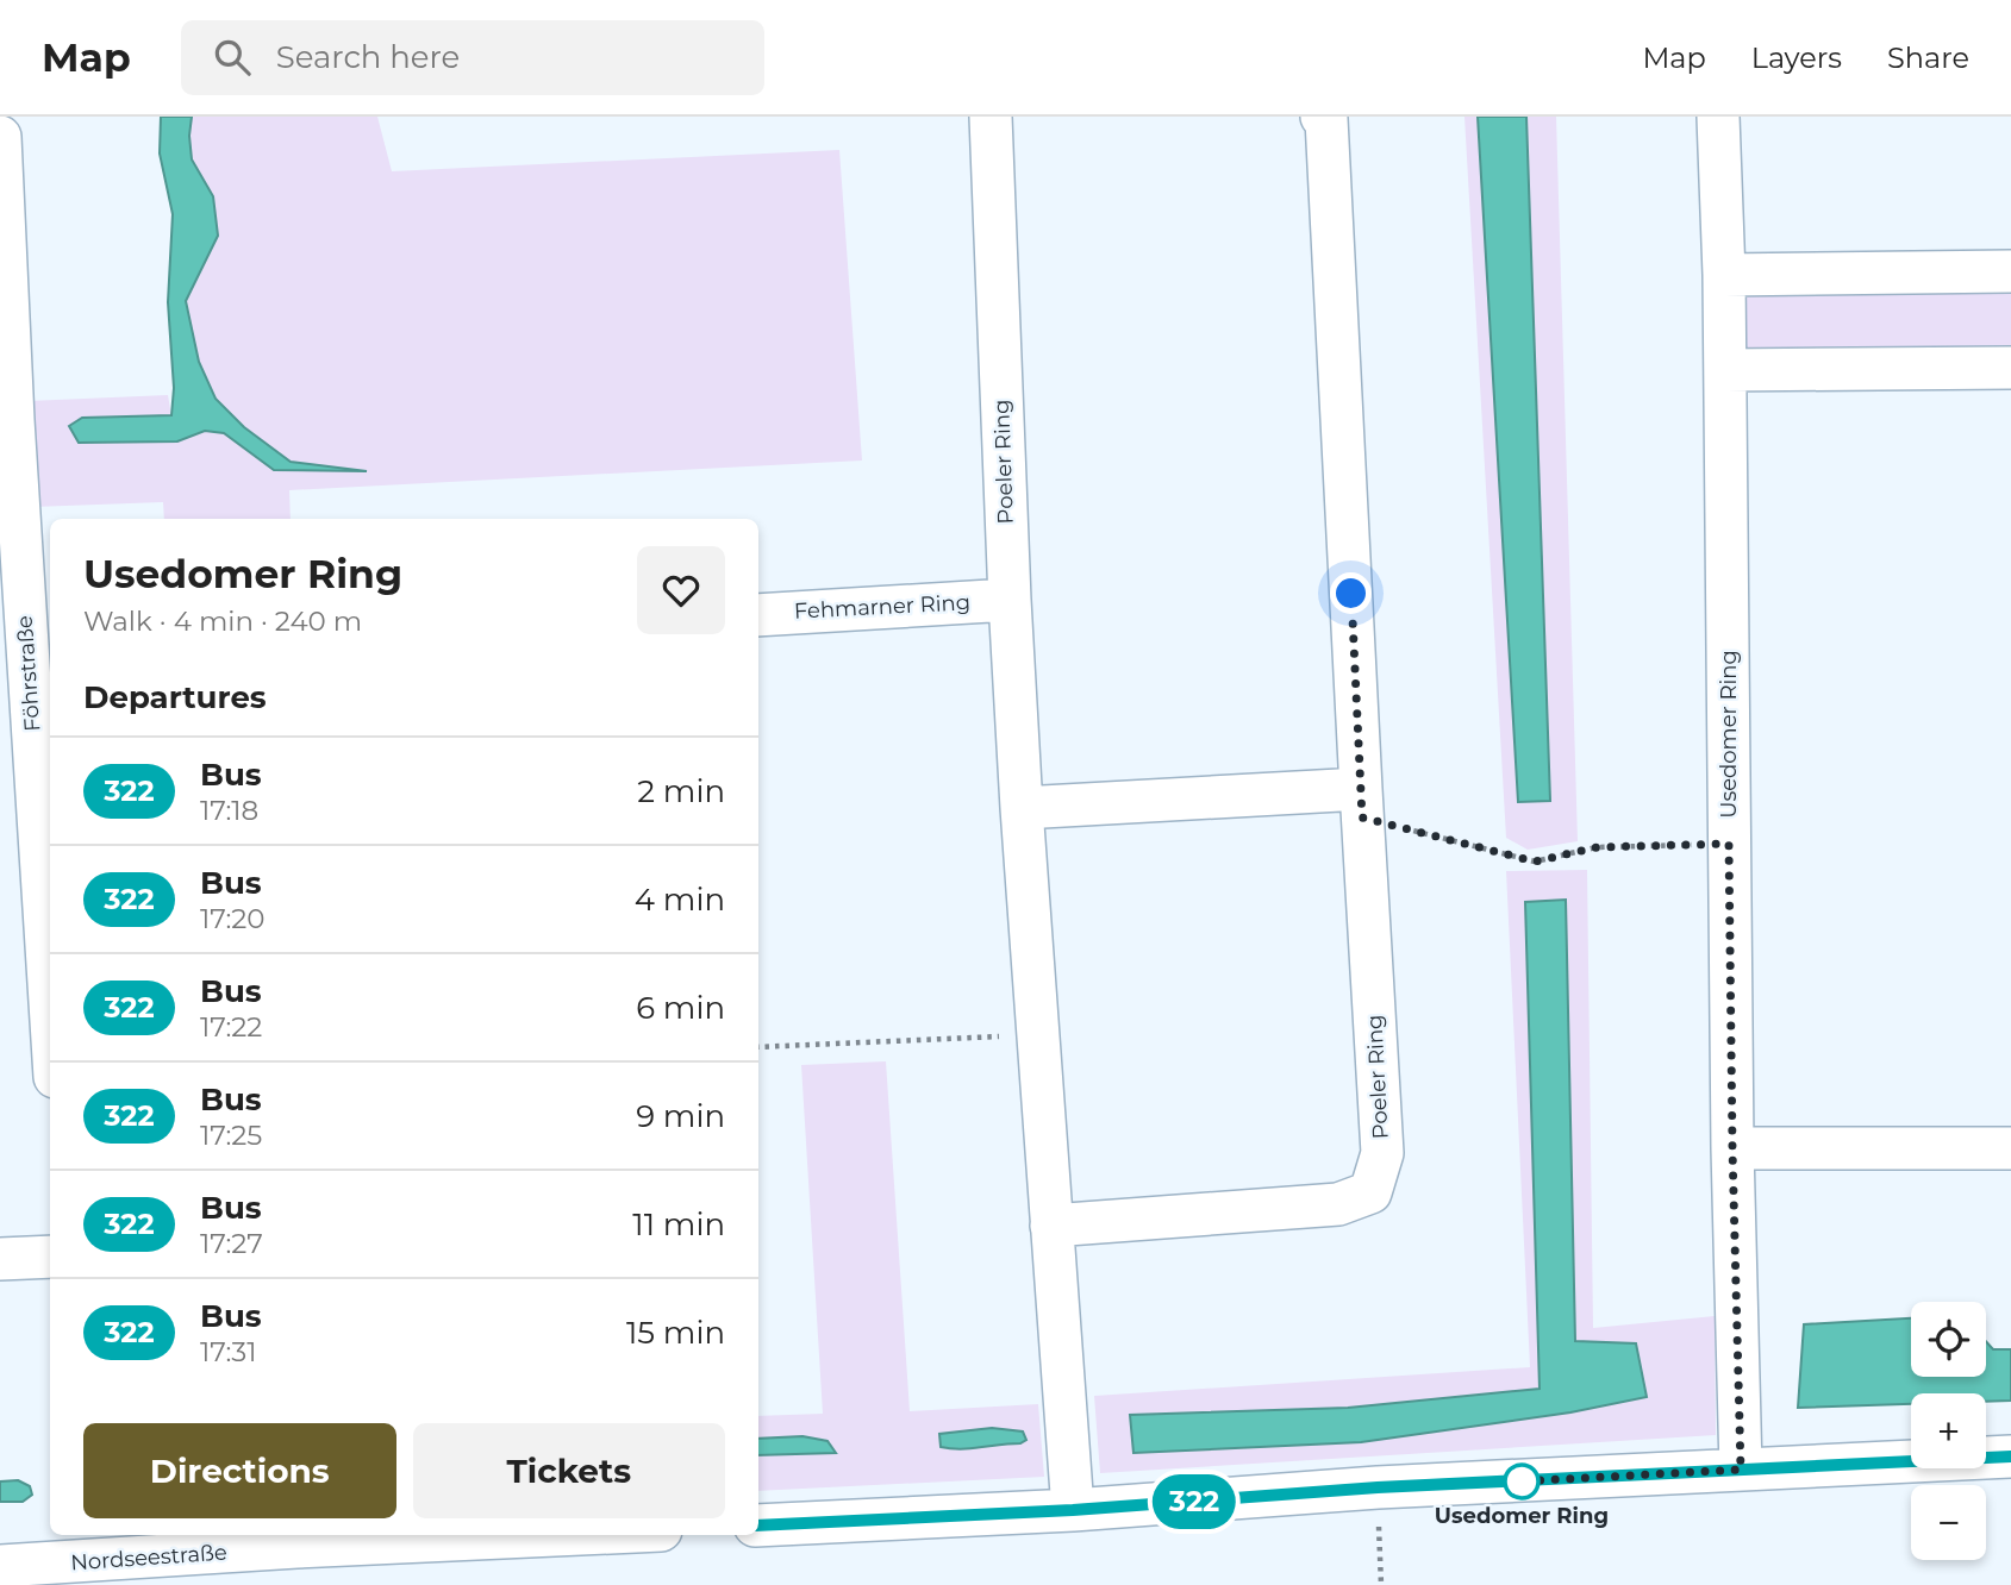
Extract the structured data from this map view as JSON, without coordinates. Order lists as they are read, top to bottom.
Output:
{
  "streets": {
    "street": [
      "Poeler Ring",
      "Fehmarner Ring",
      "Föhrstraße",
      "Usedomer Ring",
      "Nordseestraße"
    ]
  },
  "crossings": [
    ["Poeler Ring", "Fehmarner Ring"]
  ],
  "places": ["Usedomer Ring"],
  "lines": ["bus line 322"],
  "page": {
    "header": "Map",
    "search": "Search here",
    "nav": ["Map", "Layers", "Share"],
    "on_map": "322",
    "heading": [
      ["Usedomer Ring", "Walk · 4 min · 240 m"],
      "Departures"
    ],
    "list": [
      {
        "mark": "322",
        "name": "Bus",
        "note": "17:18",
        "value": "2 min"
      },
      {
        "mark": "322",
        "name": "Bus",
        "note": "17:20",
        "value": "4 min"
      },
      {
        "mark": "322",
        "name": "Bus",
        "note": "17:22",
        "value": "6 min"
      },
      {
        "mark": "322",
        "name": "Bus",
        "note": "17:25",
        "value": "9 min"
      },
      {
        "mark": "322",
        "name": "Bus",
        "note": "17:27",
        "value": "11 min"
      },
      {
        "mark": "322",
        "name": "Bus",
        "note": "17:31",
        "value": "15 min"
      }
    ],
    "map_buttons": ["+", "−"],
    "buttons": ["Directions", "Tickets"]
  }
}
